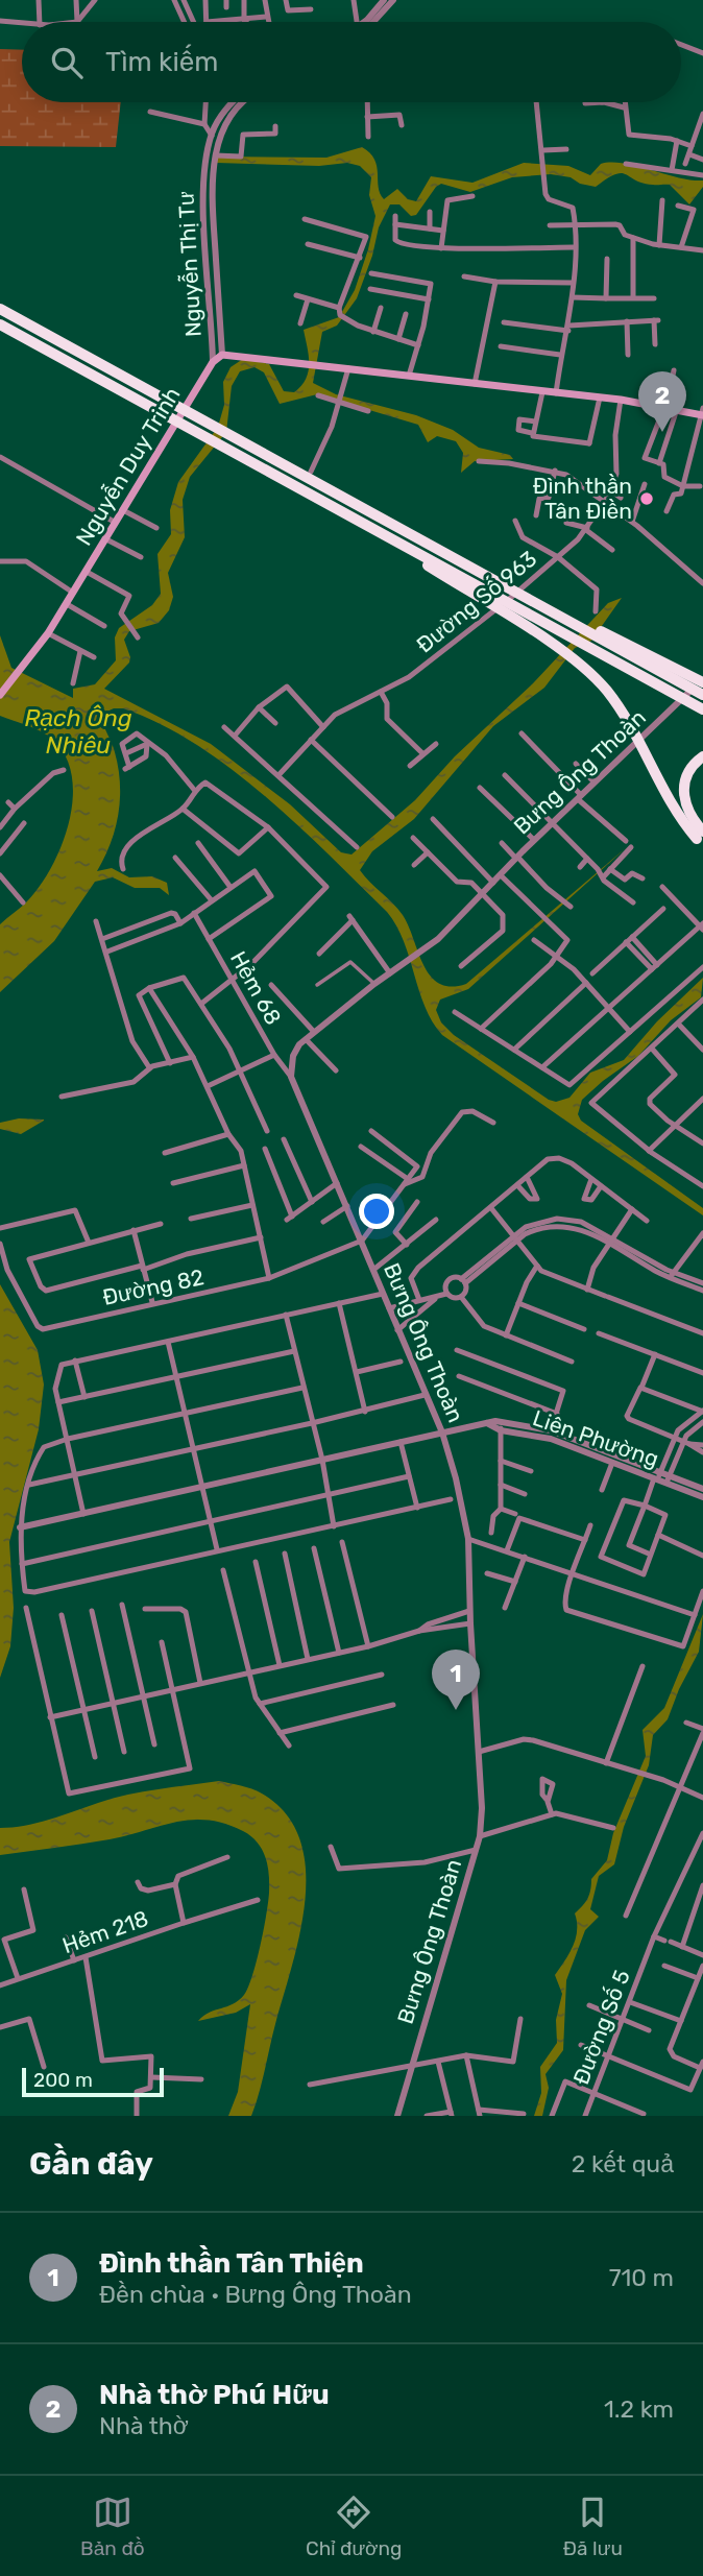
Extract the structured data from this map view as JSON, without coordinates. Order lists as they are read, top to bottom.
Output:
{
  "streets": {
    "main road": ["Nguyễn Duy Trinh"],
    "street": [
      "Nguyễn Thị Tư",
      "Đường Số 963",
      "Bưng Ông Thoàn",
      "Hẻm 68",
      "Đường 82",
      "Liên Phường",
      "Hẻm 218",
      "Đường Số 5"
    ]
  },
  "crossings": [
    ["Nguyễn Thị Tư", "Nguyễn Duy Trinh"],
    ["Bưng Ông Thoàn", "Hẻm 68"],
    ["Bưng Ông Thoàn", "Đường 82"]
  ],
  "water": ["Rạch Ông Nhiêu"],
  "places": ["Đình thần Tân Điền"],
  "scale_bar": "200 m",
  "page": {
    "search": "Tìm kiếm",
    "pins": ["2", "1"],
    "scale": "200 m",
    "heading": ["Gần đây", "2 kết quả"],
    "list": [
      {
        "mark": "1",
        "name": "Đình thần Tân Thiện",
        "note": "Đền chùa · Bưng Ông Thoàn",
        "value": "710 m"
      },
      {
        "mark": "2",
        "name": "Nhà thờ Phú Hữu",
        "note": "Nhà thờ",
        "value": "1.2 km"
      }
    ],
    "nav": ["Bản đồ", "Chỉ đường", "Đã lưu"]
  }
}
